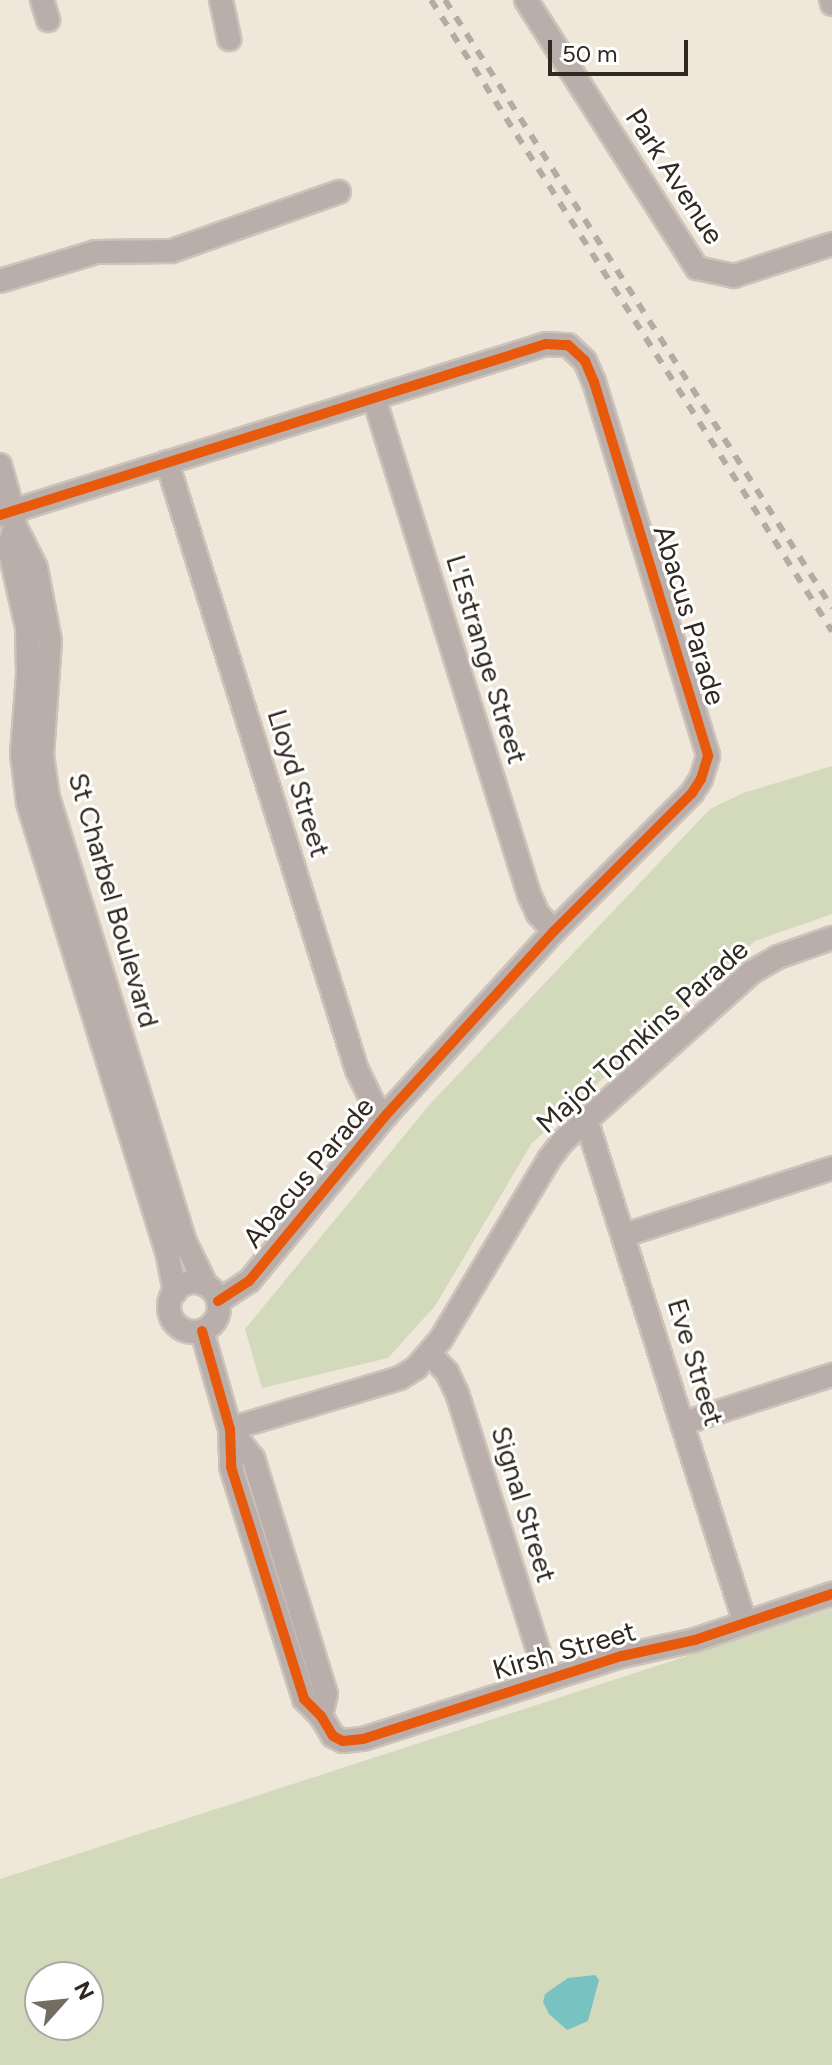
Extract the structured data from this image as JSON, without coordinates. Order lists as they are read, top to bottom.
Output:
{
  "streets": {
    "street": [
      "Park Avenue",
      "Abacus Parade",
      "L'Estrange Street",
      "Lloyd Street",
      "St Charbel Boulevard",
      "Major Tomkins Parade",
      "Eve Street",
      "Signal Street",
      "Kirsh Street"
    ]
  },
  "crossings": [
    ["Abacus Parade", "L'Estrange Street"],
    ["Abacus Parade", "Lloyd Street"],
    ["Abacus Parade", "St Charbel Boulevard"],
    ["Major Tomkins Parade", "Eve Street"],
    ["Major Tomkins Parade", "Signal Street"],
    ["Major Tomkins Parade", "Kirsh Street"],
    ["Eve Street", "Kirsh Street"],
    ["Signal Street", "Kirsh Street"]
  ],
  "scale_bar": "50 m",
  "north": "top right"
}
